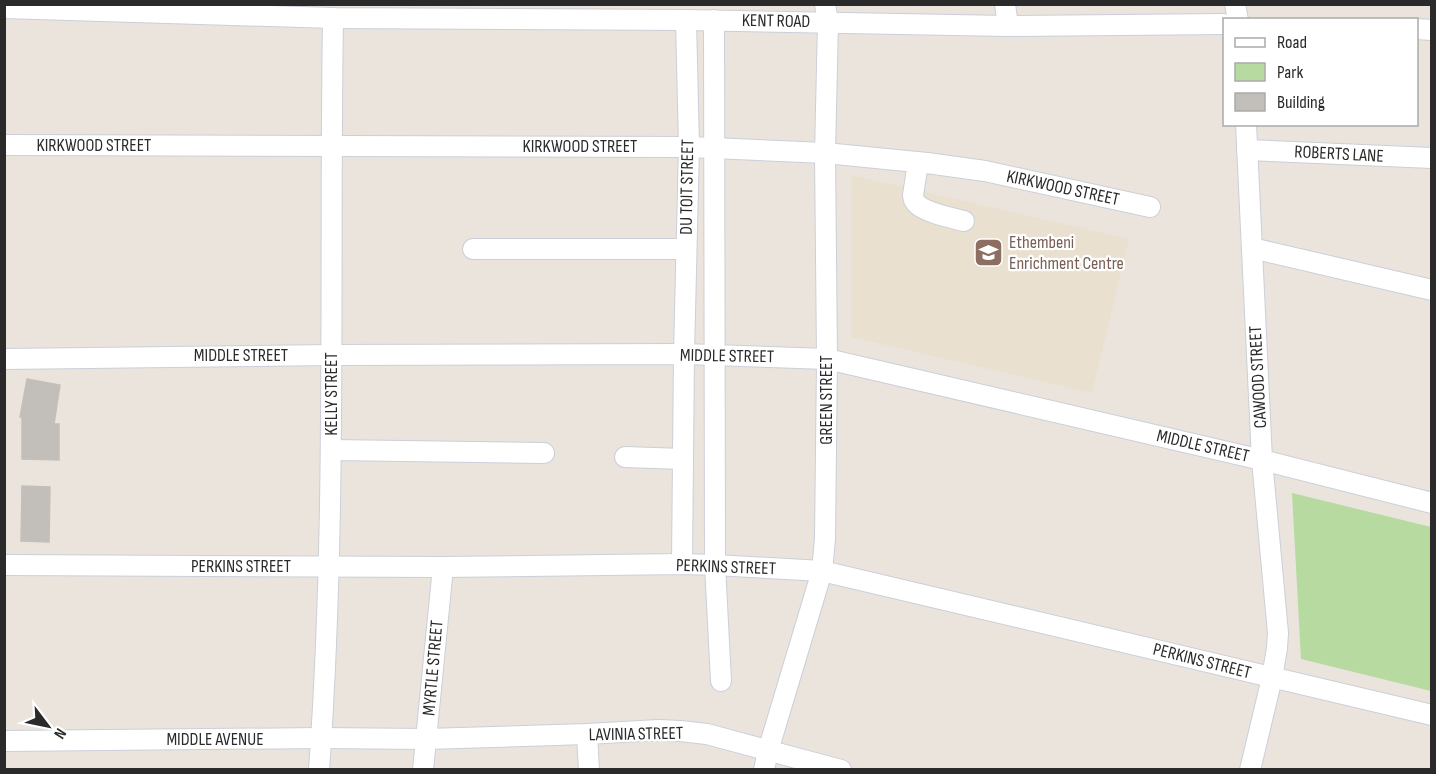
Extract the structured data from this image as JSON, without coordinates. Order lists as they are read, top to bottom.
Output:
{
  "streets": {
    "street": [
      "KENT ROAD",
      "KIRKWOOD STREET",
      "ROBERTS LANE",
      "DU TOIT STREET",
      "MIDDLE STREET",
      "CAWOOD STREET",
      "KELLY STREET",
      "GREEN STREET",
      "PERKINS STREET",
      "MYRTLE STREET",
      "LAVINIA STREET",
      "MIDDLE AVENUE"
    ]
  },
  "crossings": [
    ["KENT ROAD", "DU TOIT STREET"],
    ["KENT ROAD", "KELLY STREET"],
    ["KENT ROAD", "GREEN STREET"],
    ["KIRKWOOD STREET", "DU TOIT STREET"],
    ["KIRKWOOD STREET", "KELLY STREET"],
    ["KIRKWOOD STREET", "GREEN STREET"],
    ["ROBERTS LANE", "CAWOOD STREET"],
    ["DU TOIT STREET", "MIDDLE STREET"],
    ["DU TOIT STREET", "PERKINS STREET"],
    ["MIDDLE STREET", "CAWOOD STREET"],
    ["MIDDLE STREET", "KELLY STREET"],
    ["MIDDLE STREET", "GREEN STREET"],
    ["CAWOOD STREET", "PERKINS STREET"],
    ["KELLY STREET", "PERKINS STREET"],
    ["KELLY STREET", "MIDDLE AVENUE"],
    ["GREEN STREET", "PERKINS STREET"],
    ["GREEN STREET", "LAVINIA STREET"],
    ["PERKINS STREET", "MYRTLE STREET"],
    ["MYRTLE STREET", "LAVINIA STREET"],
    ["MYRTLE STREET", "MIDDLE AVENUE"],
    ["LAVINIA STREET", "MIDDLE AVENUE"]
  ],
  "places": {
    "school or university": ["Ethembeni Enrichment Centre"]
  },
  "legend": ["Road", "Park", "Building"],
  "north": "bottom right"
}
